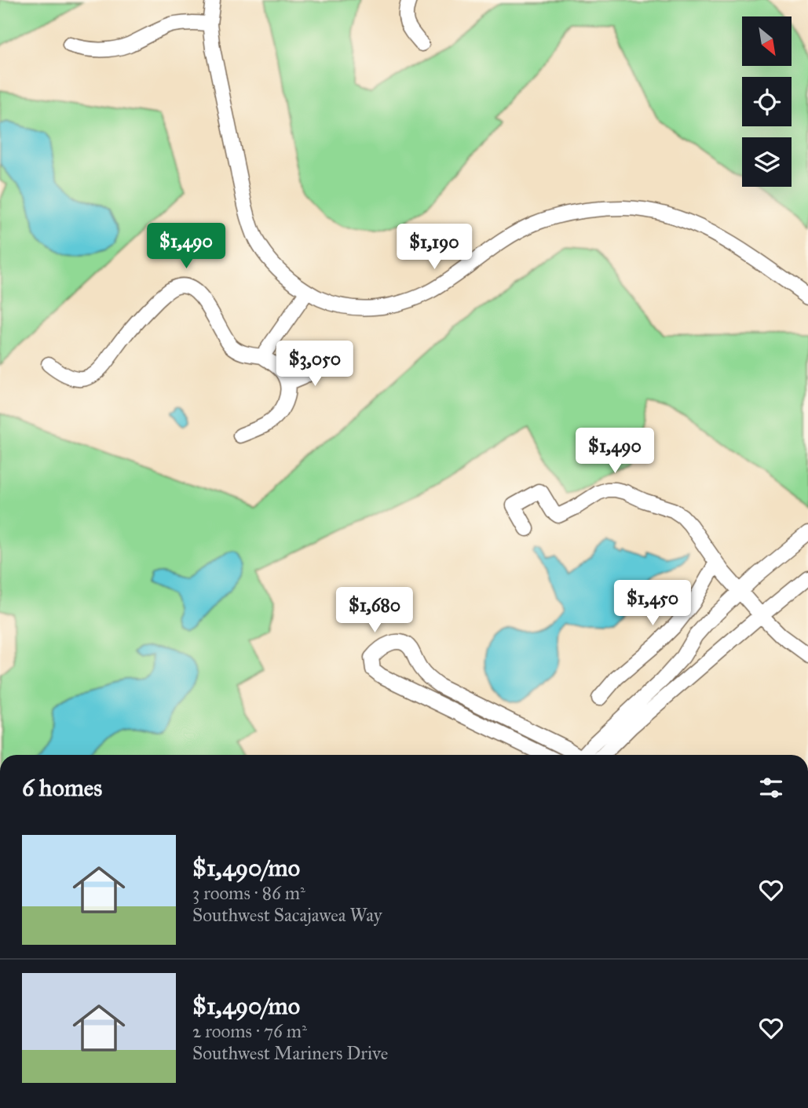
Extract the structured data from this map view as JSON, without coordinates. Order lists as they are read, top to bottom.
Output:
{
  "north": "bottom right",
  "page": {
    "price": [
      "$1,490",
      "$1,190",
      "$3,050",
      "$1,490",
      "$1,450",
      "$1,680"
    ],
    "heading": "6 homes",
    "list": [
      {
        "name": "$1,490/mo",
        "note": "3 rooms · 86 m² · Southwest Sacajawea Way"
      },
      {
        "name": "$1,490/mo",
        "note": "2 rooms · 76 m² · Southwest Mariners Drive"
      }
    ]
  }
}
